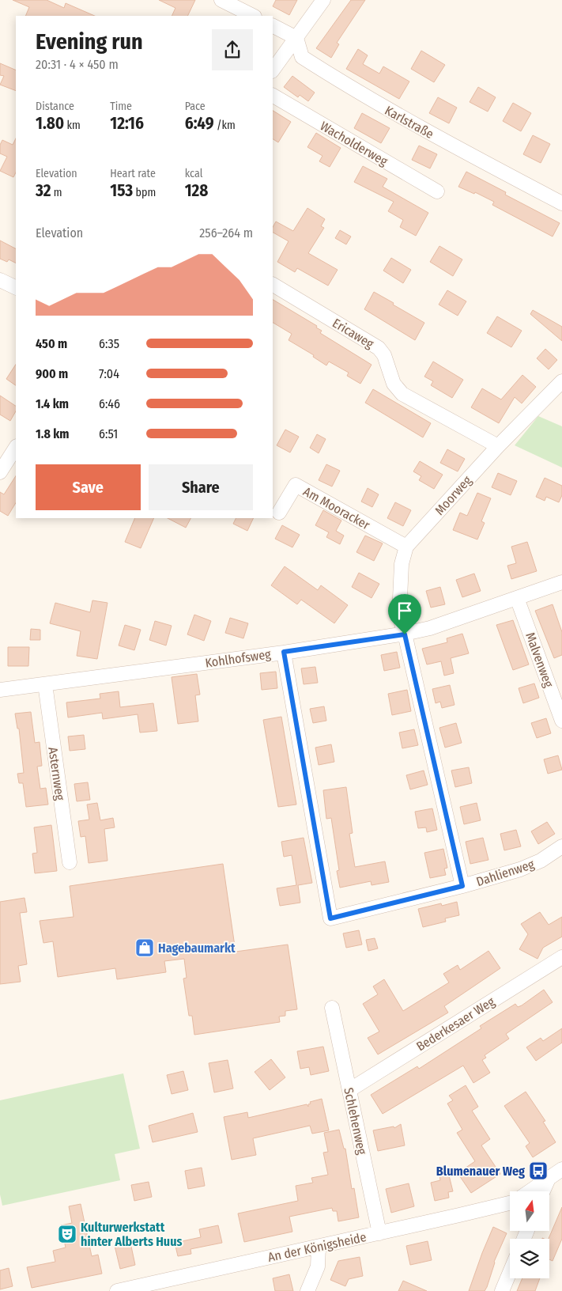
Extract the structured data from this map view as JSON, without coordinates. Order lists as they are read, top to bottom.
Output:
{
  "streets": {
    "street": [
      "Karlstraße",
      "Wacholderweg",
      "Ericaweg",
      "Moorweg",
      "Am Mooracker",
      "Kohlhofsweg",
      "Malvenweg",
      "Asternweg",
      "Dahlienweg",
      "Bederkesaer Weg",
      "Schlehenweg",
      "An der Königsheide"
    ]
  },
  "crossings": [
    ["Ericaweg", "Moorweg"],
    ["Moorweg", "Am Mooracker"],
    ["Moorweg", "Kohlhofsweg"],
    ["Moorweg", "Dahlienweg"],
    ["Kohlhofsweg", "Malvenweg"],
    ["Kohlhofsweg", "Asternweg"],
    ["Kohlhofsweg", "Dahlienweg"],
    ["Bederkesaer Weg", "Schlehenweg"],
    ["Schlehenweg", "An der Königsheide"]
  ],
  "places": {
    "shop": ["Hagebaumarkt"],
    "bus stop": ["Blumenauer Weg"],
    "theatre": ["Kulturwerkstatt hinter Alberts Huus"]
  },
  "north": "top",
  "page": {
    "heading": ["Evening run", "20:31 · 4 × 450 m"],
    "stats": [
      ["Distance", "1.80 km"],
      ["Time", "12:16"],
      ["Pace", "6:49 /km"],
      ["Elevation", "32 m"],
      ["Heart rate", "153 bpm"],
      ["kcal", "128"]
    ],
    "chart": ["Elevation", "256–264 m"],
    "list": [
      {
        "name": "450 m",
        "note": "6:35"
      },
      {
        "name": "900 m",
        "note": "7:04"
      },
      {
        "name": "1.4 km",
        "note": "6:46"
      },
      {
        "name": "1.8 km",
        "note": "6:51"
      }
    ],
    "buttons": ["Save", "Share"]
  }
}
